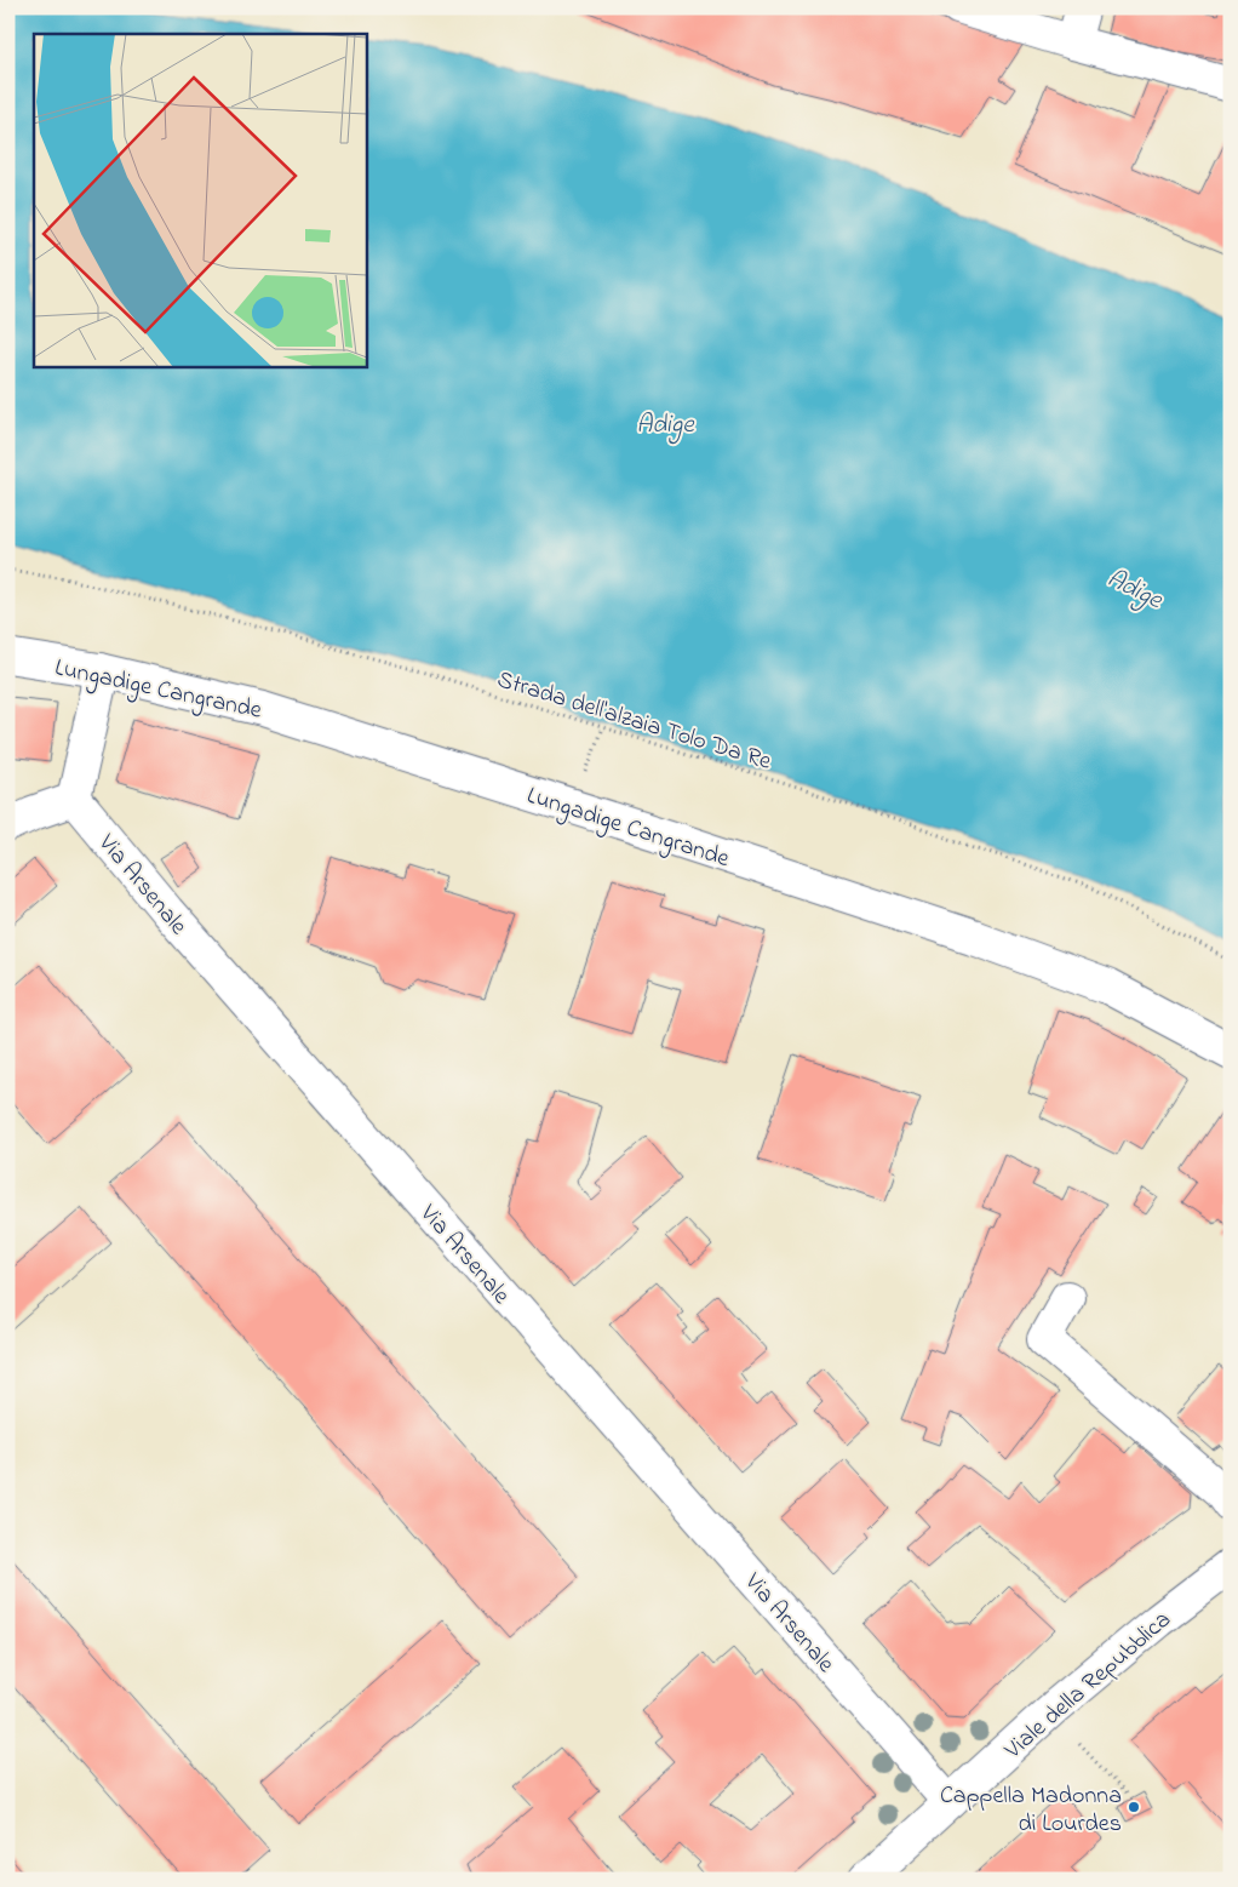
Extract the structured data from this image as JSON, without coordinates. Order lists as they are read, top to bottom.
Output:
{
  "streets": {
    "street": ["Lungadige Cangrande", "Via Arsenale", "Viale della Repubblica"],
    "path": ["Strada dell'alzaia Tolo Da Re"]
  },
  "crossings": [
    ["Via Arsenale", "Viale della Repubblica"]
  ],
  "water": ["Adige"],
  "places": ["Cappella Madonna di Lourdes"]
}
